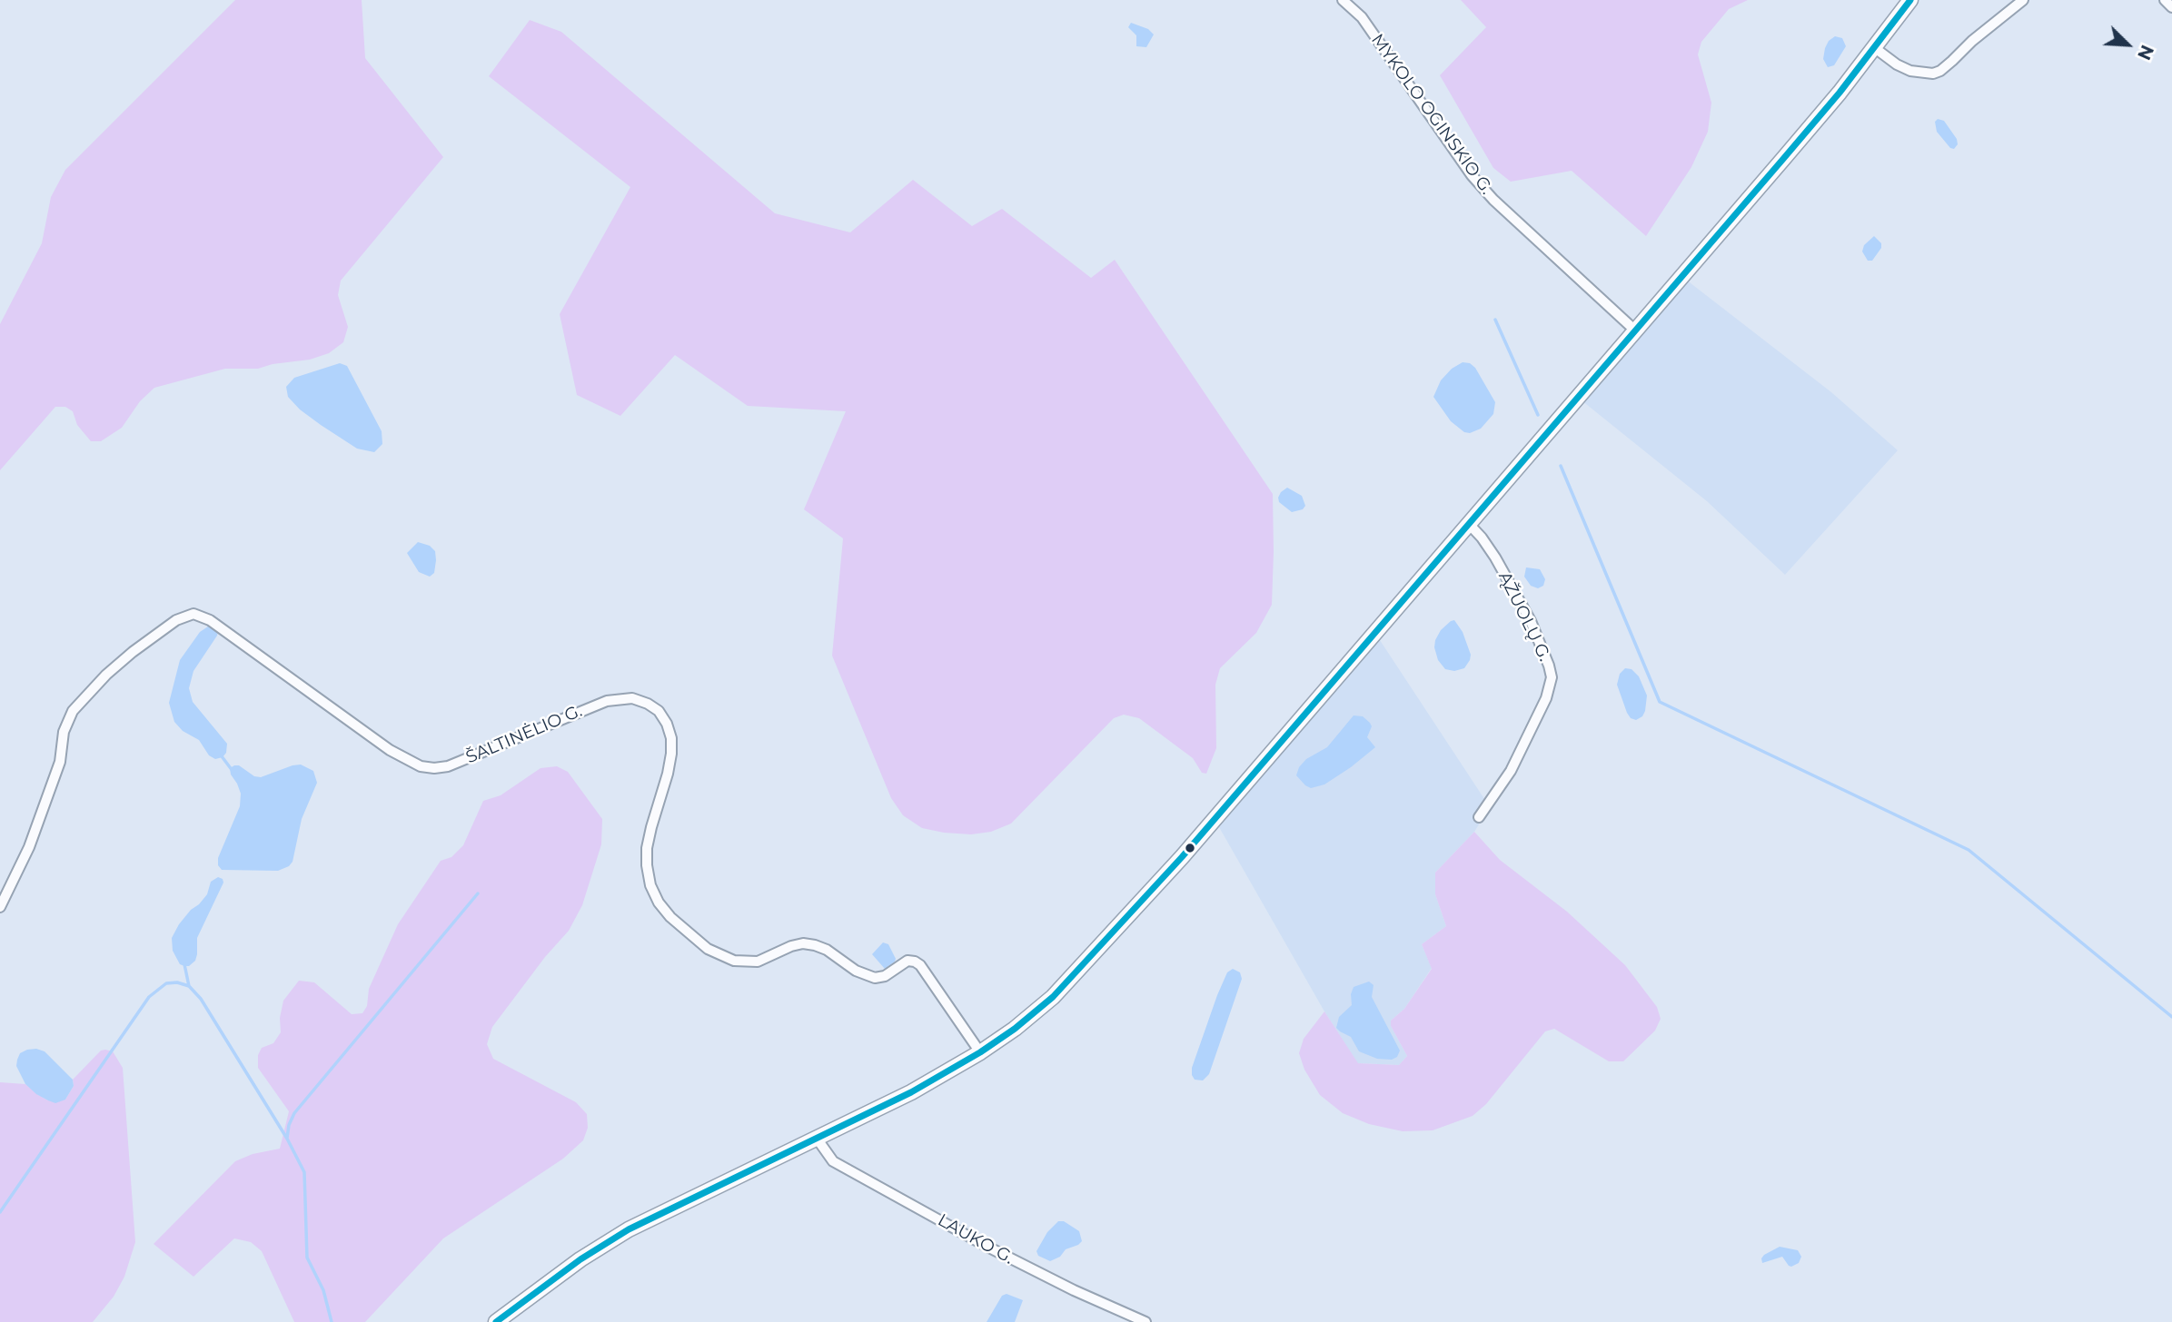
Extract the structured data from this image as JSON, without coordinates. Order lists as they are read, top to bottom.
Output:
{
  "streets": {
    "street": [
      "MYKOLO OGINSKIO G.",
      "ĄŽUOLŲ G.",
      "ŠALTINĖLIO G.",
      "LAUKO G."
    ]
  },
  "north": "bottom right"
}
